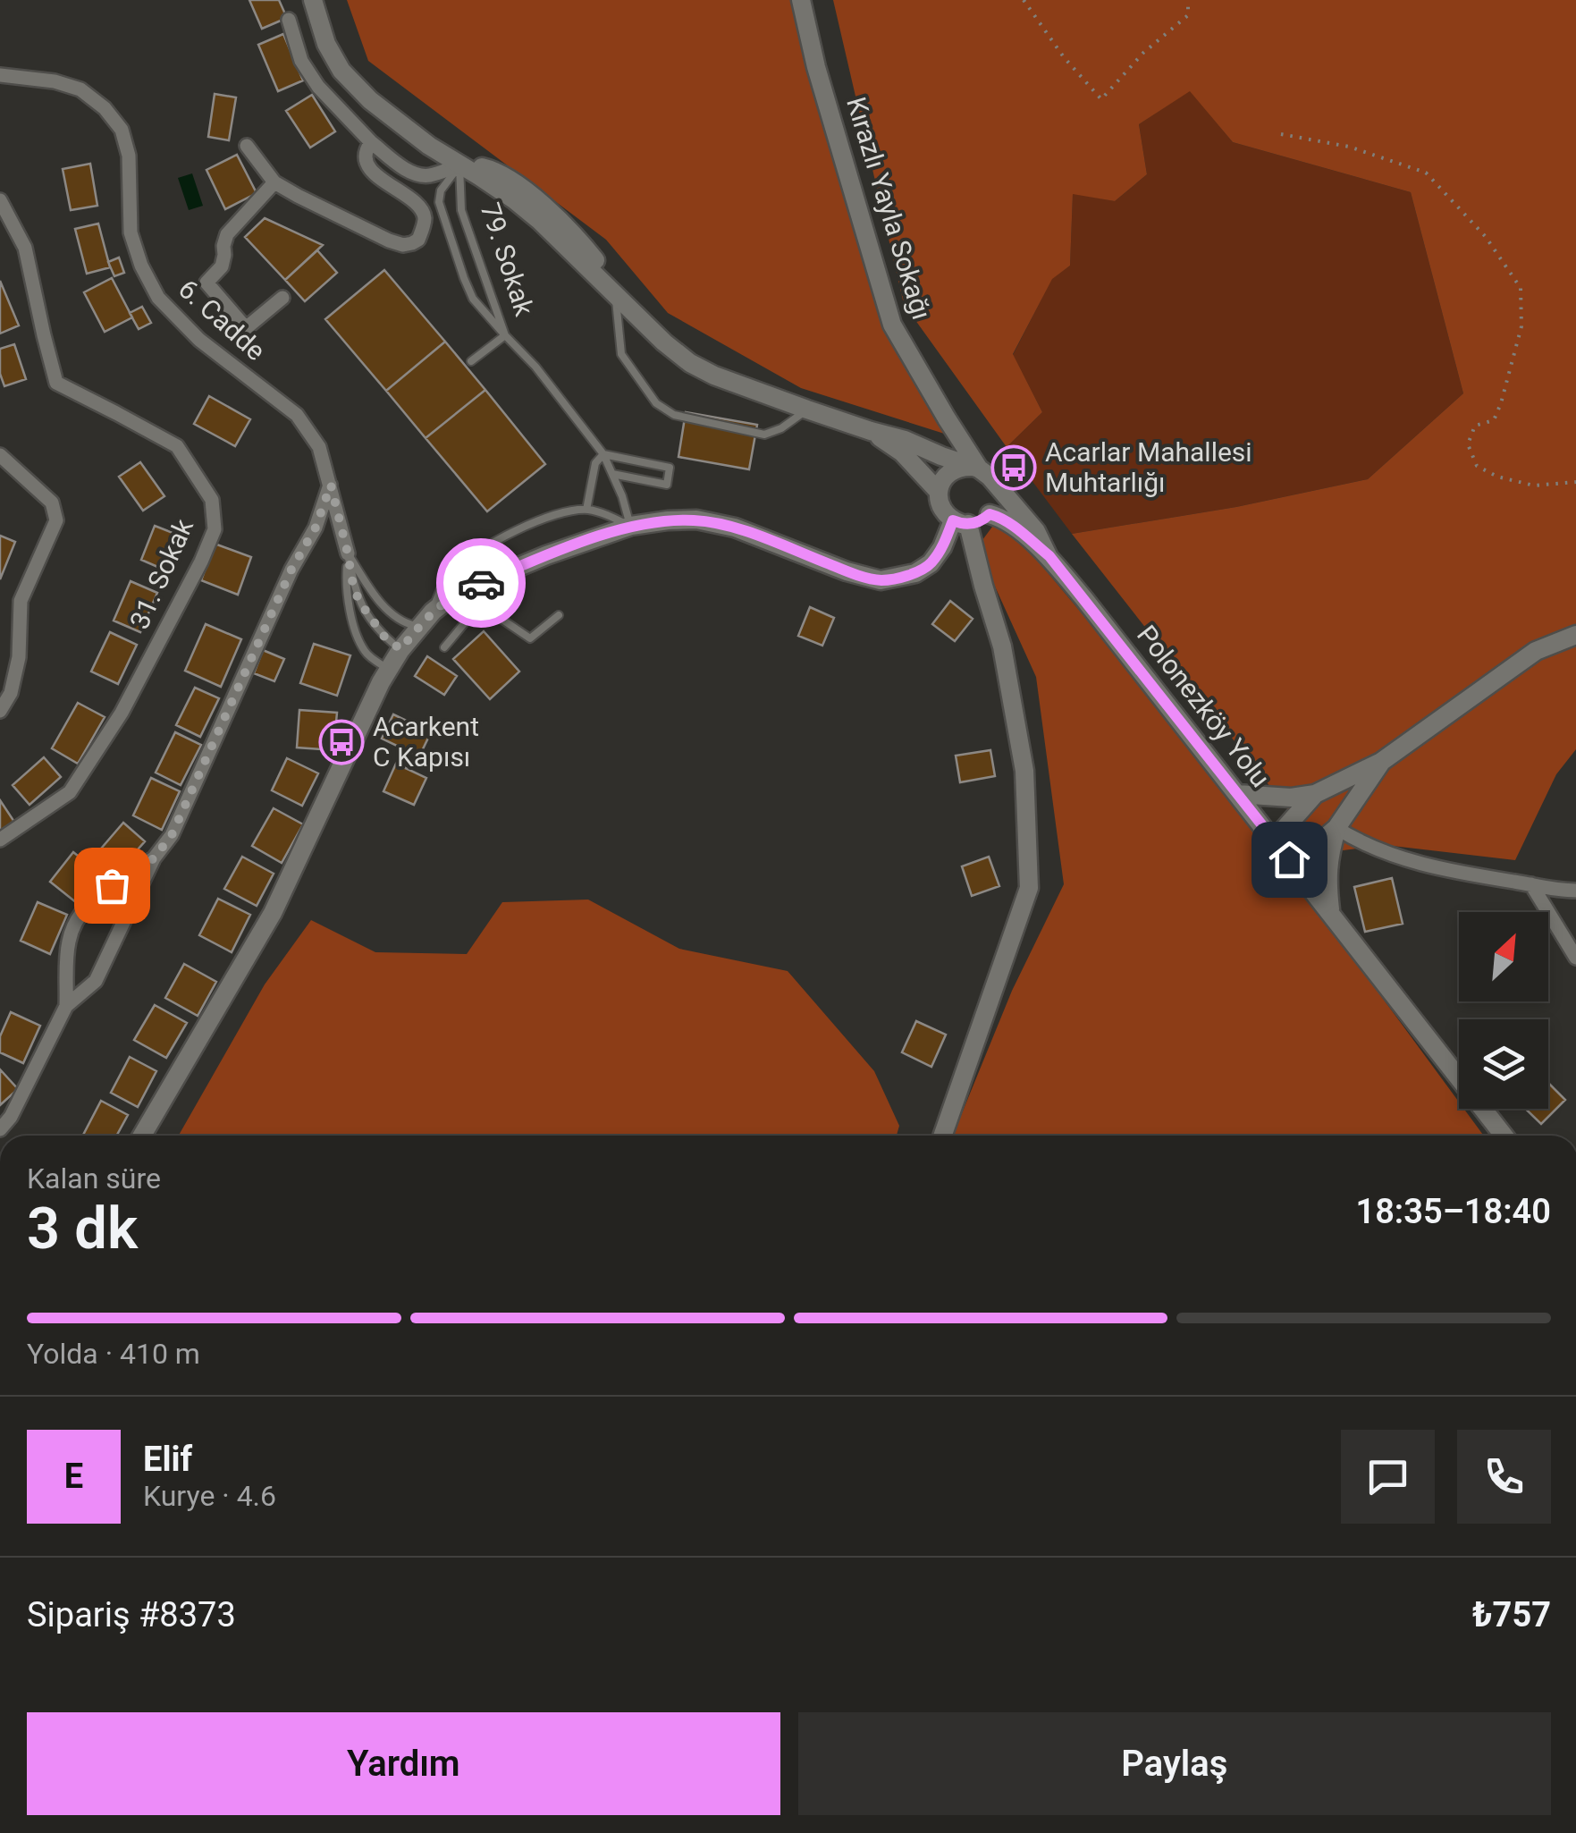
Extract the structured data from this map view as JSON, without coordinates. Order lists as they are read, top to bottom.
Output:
{
  "streets": {
    "main road": ["Kırazlı Yayla Sokağı", "Polonezköy Yolu"],
    "street": ["6. Cadde", "31. Sokak"],
    "lane": ["79. Sokak"]
  },
  "places": {
    "bus stop": ["Acarlar Mahallesi Muhtarlığı", "Acarkent C Kapısı"]
  },
  "north": "top right",
  "page": {
    "heading": ["3 dk", "Kalan süre", "18:35–18:40"],
    "panel": [
      "Elif",
      "Kurye · 4.6",
      "Sipariş #8373",
      "₺757"
    ],
    "bar": "Yolda · 410 m",
    "round": "E",
    "buttons": ["Yardım", "Paylaş"]
  }
}
